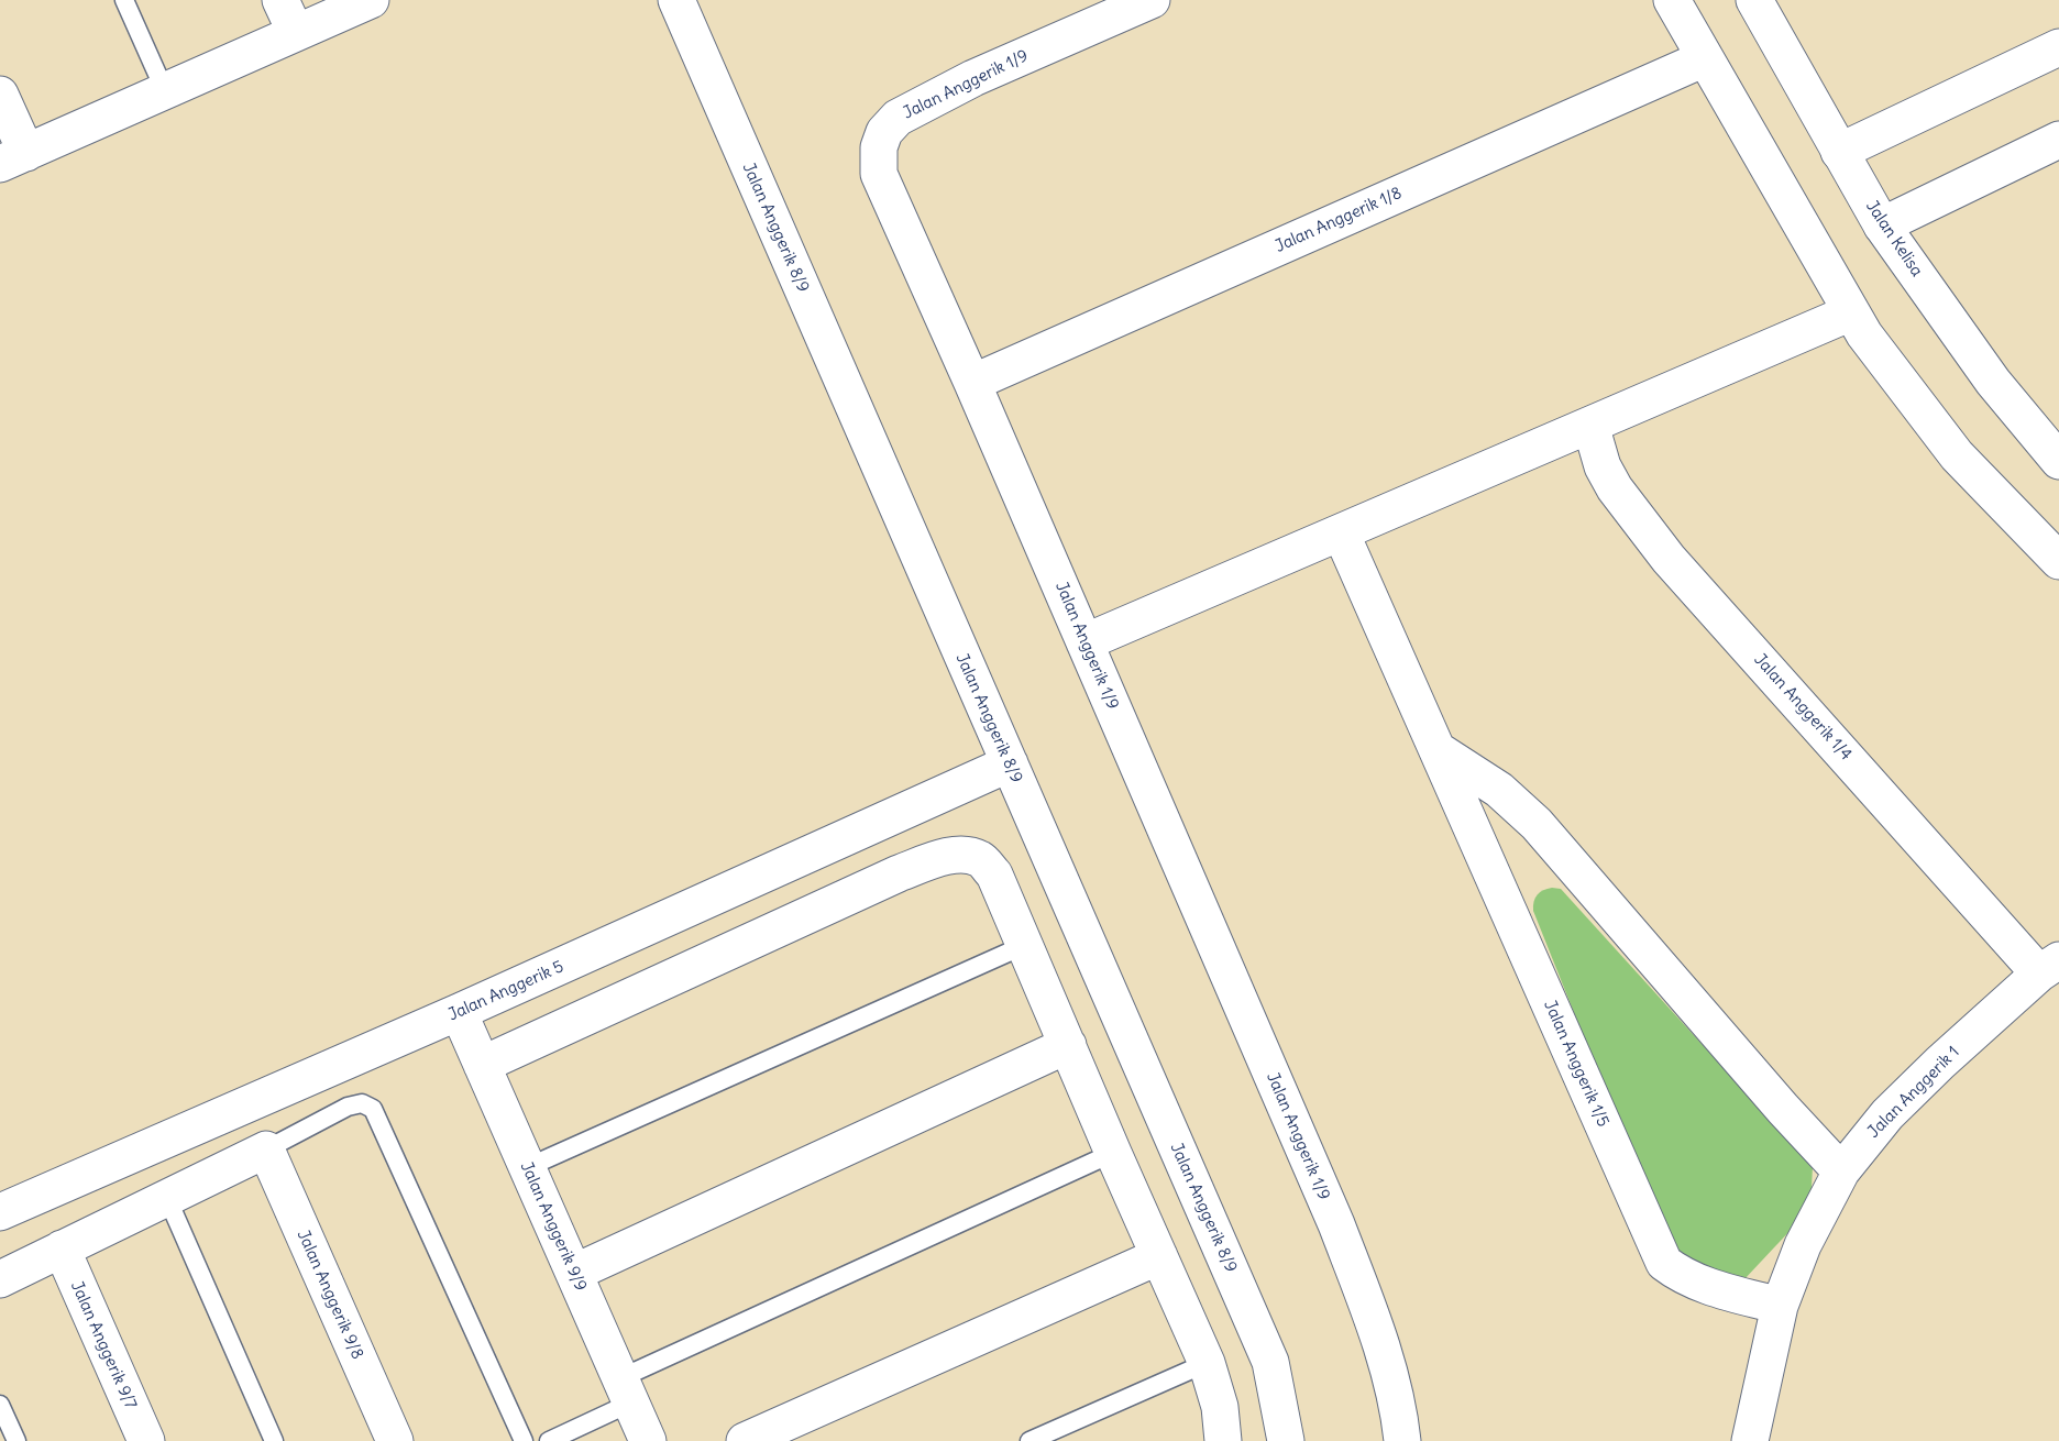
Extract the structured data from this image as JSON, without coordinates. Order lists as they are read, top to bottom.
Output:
{
  "streets": {
    "street": [
      "Jalan Anggerik 1/9",
      "Jalan Anggerik 1/8",
      "Jalan Anggerik 8/9",
      "Jalan Kelisa",
      "Jalan Anggerik 1/4",
      "Jalan Anggerik 5",
      "Jalan Anggerik 1/5",
      "Jalan Anggerik 1",
      "Jalan Anggerik 9/9",
      "Jalan Anggerik 9/8",
      "Jalan Anggerik 9/7"
    ]
  },
  "crossings": [
    ["Jalan Anggerik 1/9", "Jalan Anggerik 1/8"],
    ["Jalan Anggerik 8/9", "Jalan Anggerik 5"],
    ["Jalan Anggerik 1/4", "Jalan Anggerik 1"],
    ["Jalan Anggerik 5", "Jalan Anggerik 9/9"],
    ["Jalan Anggerik 1/5", "Jalan Anggerik 1"]
  ]
}
